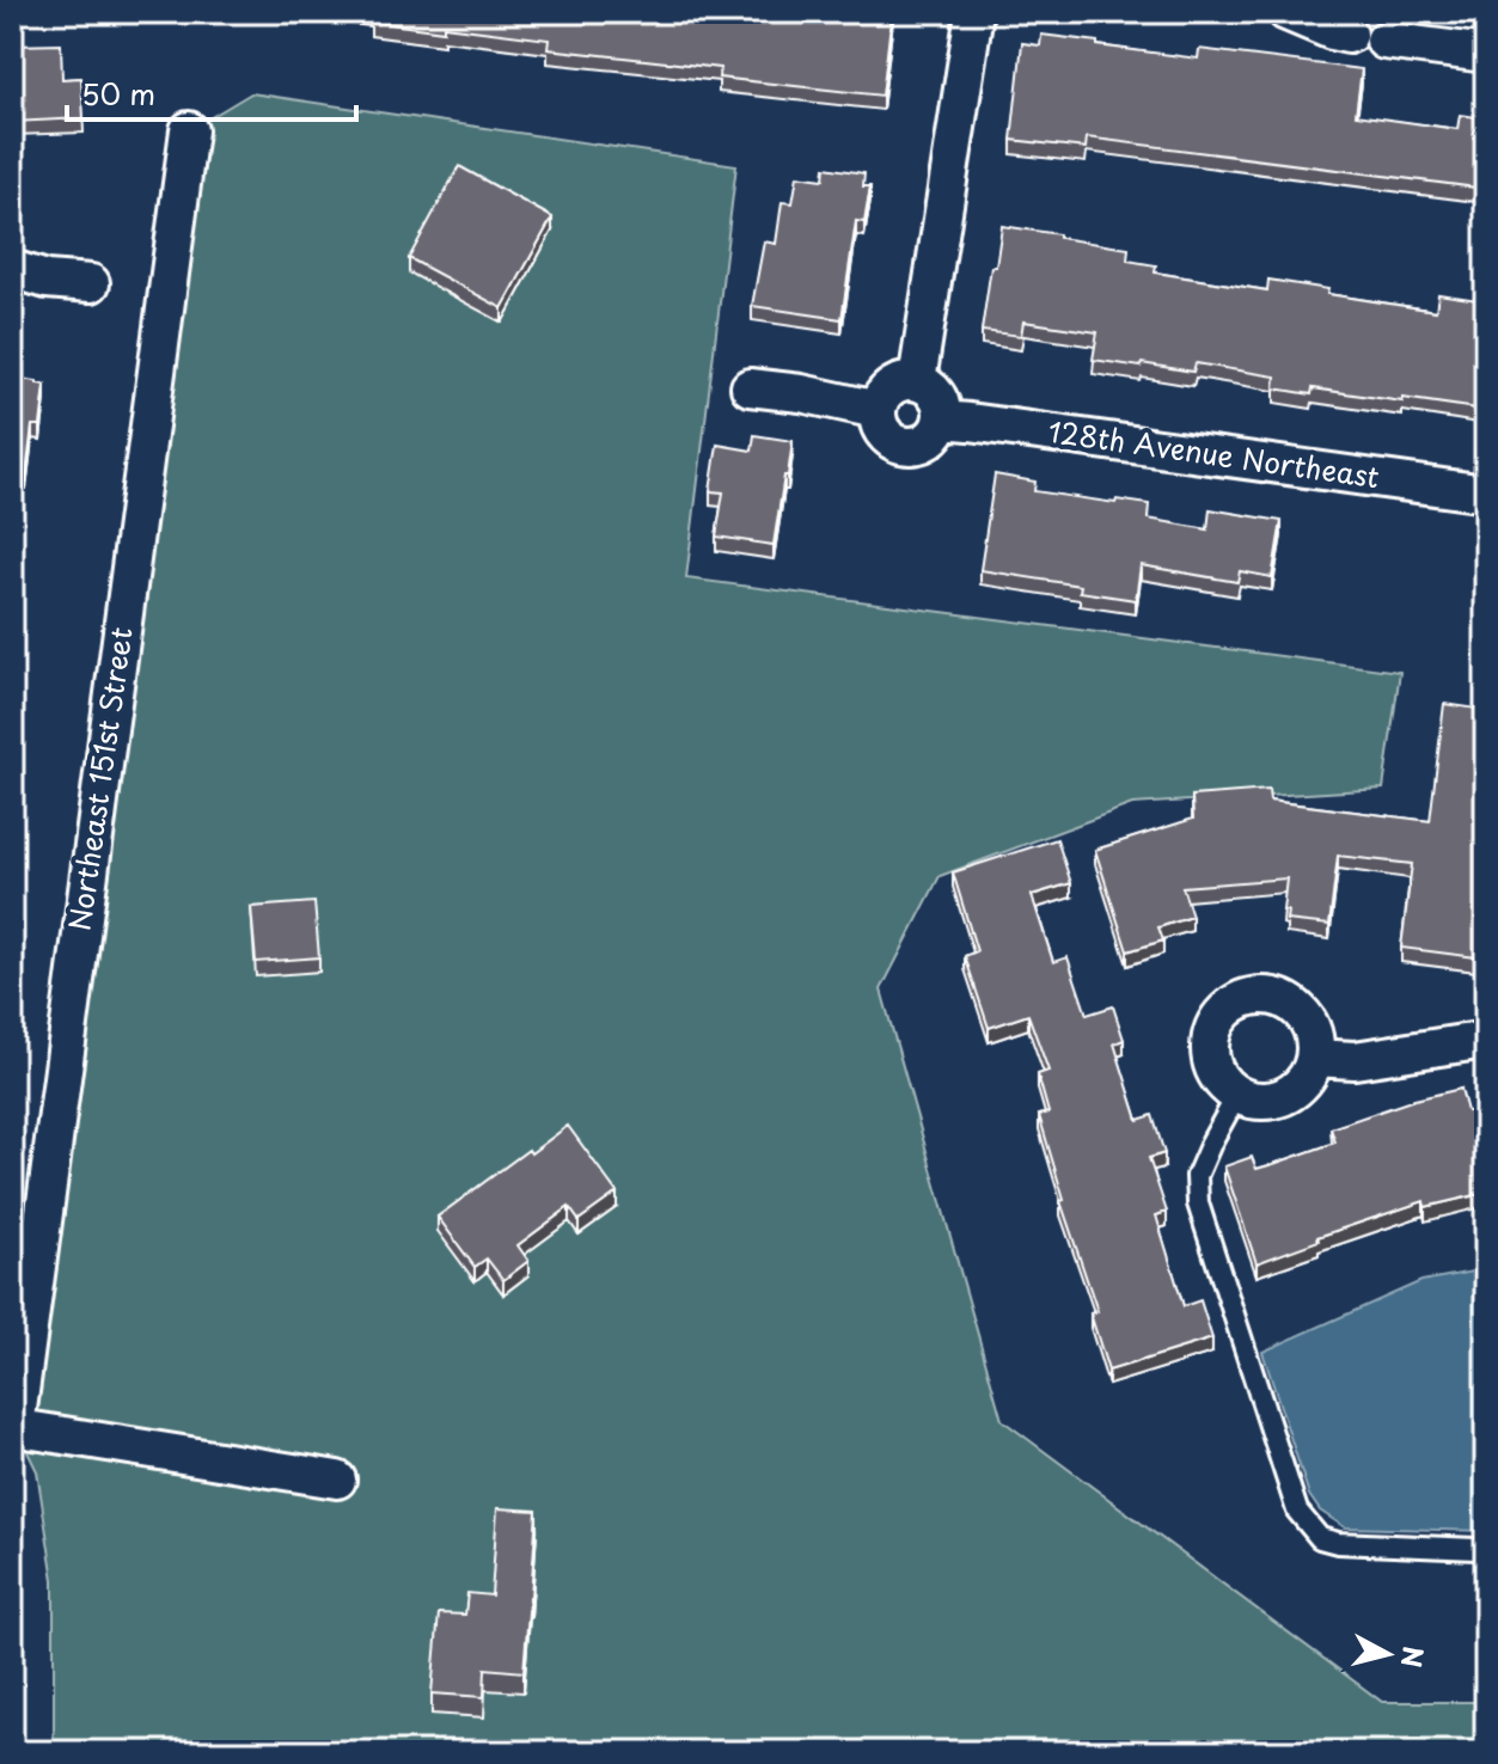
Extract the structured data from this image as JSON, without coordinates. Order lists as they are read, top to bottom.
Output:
{
  "streets": {
    "street": ["128th Avenue Northeast", "Northeast 151st Street"]
  },
  "scale_bar": "50 m",
  "north": "right"
}
